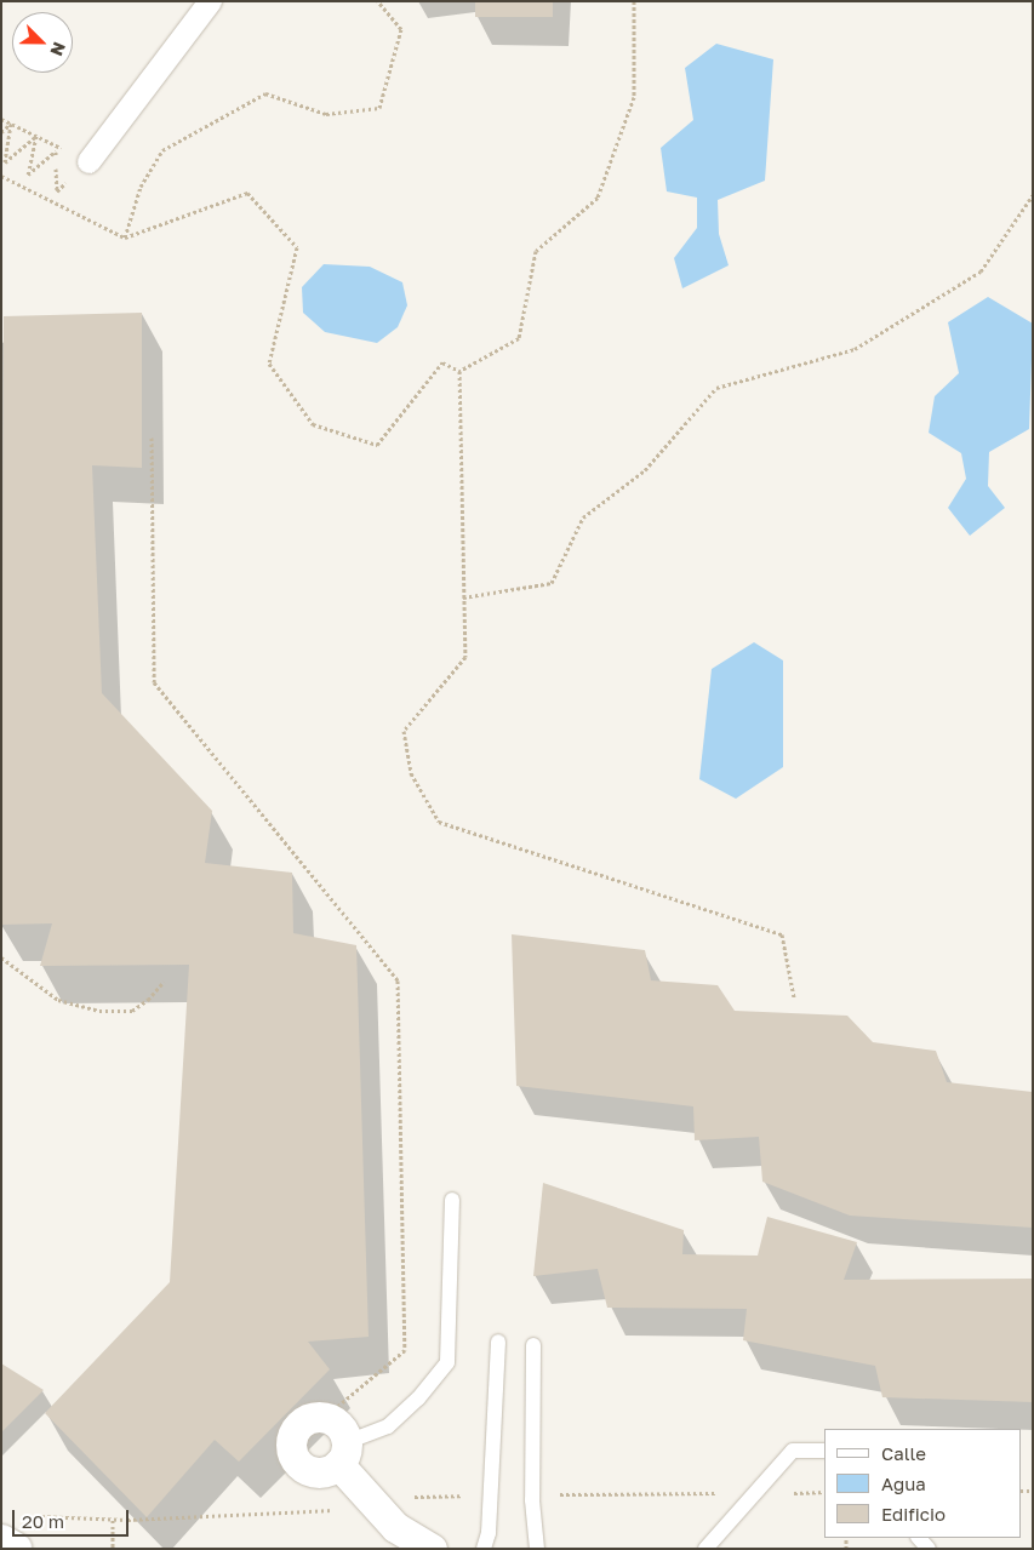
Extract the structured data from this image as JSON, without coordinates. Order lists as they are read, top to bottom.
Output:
{
  "legend": ["Calle", "Agua", "Edificio"],
  "scale_bar": "20 m",
  "north": "bottom right"
}
